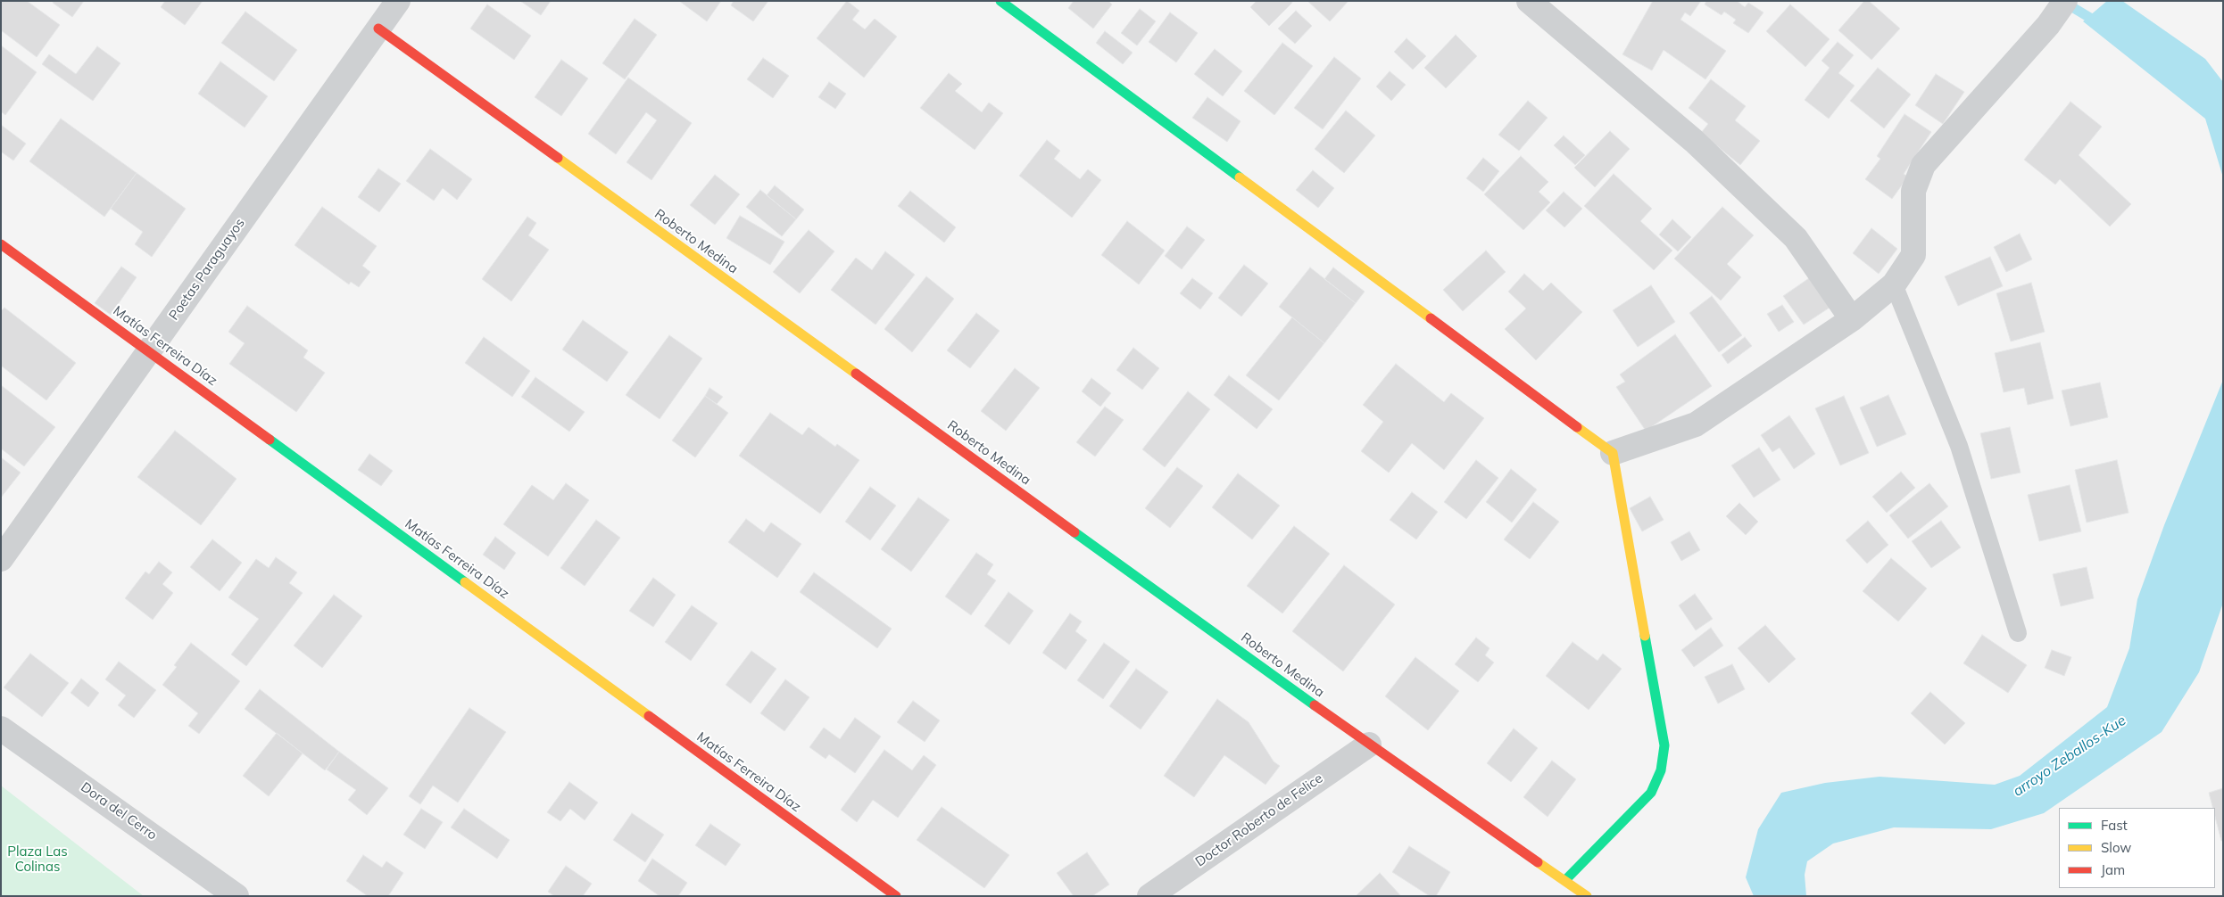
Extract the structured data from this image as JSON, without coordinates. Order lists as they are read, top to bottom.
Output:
{
  "streets": {
    "street": [
      "Roberto Medina",
      "Poetas Paraguayos",
      "Matías Ferreira Díaz",
      "Dora del Cerro",
      "Doctor Roberto de Felice"
    ]
  },
  "crossings": [
    ["Roberto Medina", "Poetas Paraguayos"],
    ["Roberto Medina", "Doctor Roberto de Felice"],
    ["Poetas Paraguayos", "Matías Ferreira Díaz"]
  ],
  "water": ["arroyo Zeballos-Kue"],
  "parks": ["Plaza Las Colinas"],
  "legend": ["Fast", "Slow", "Jam"]
}
